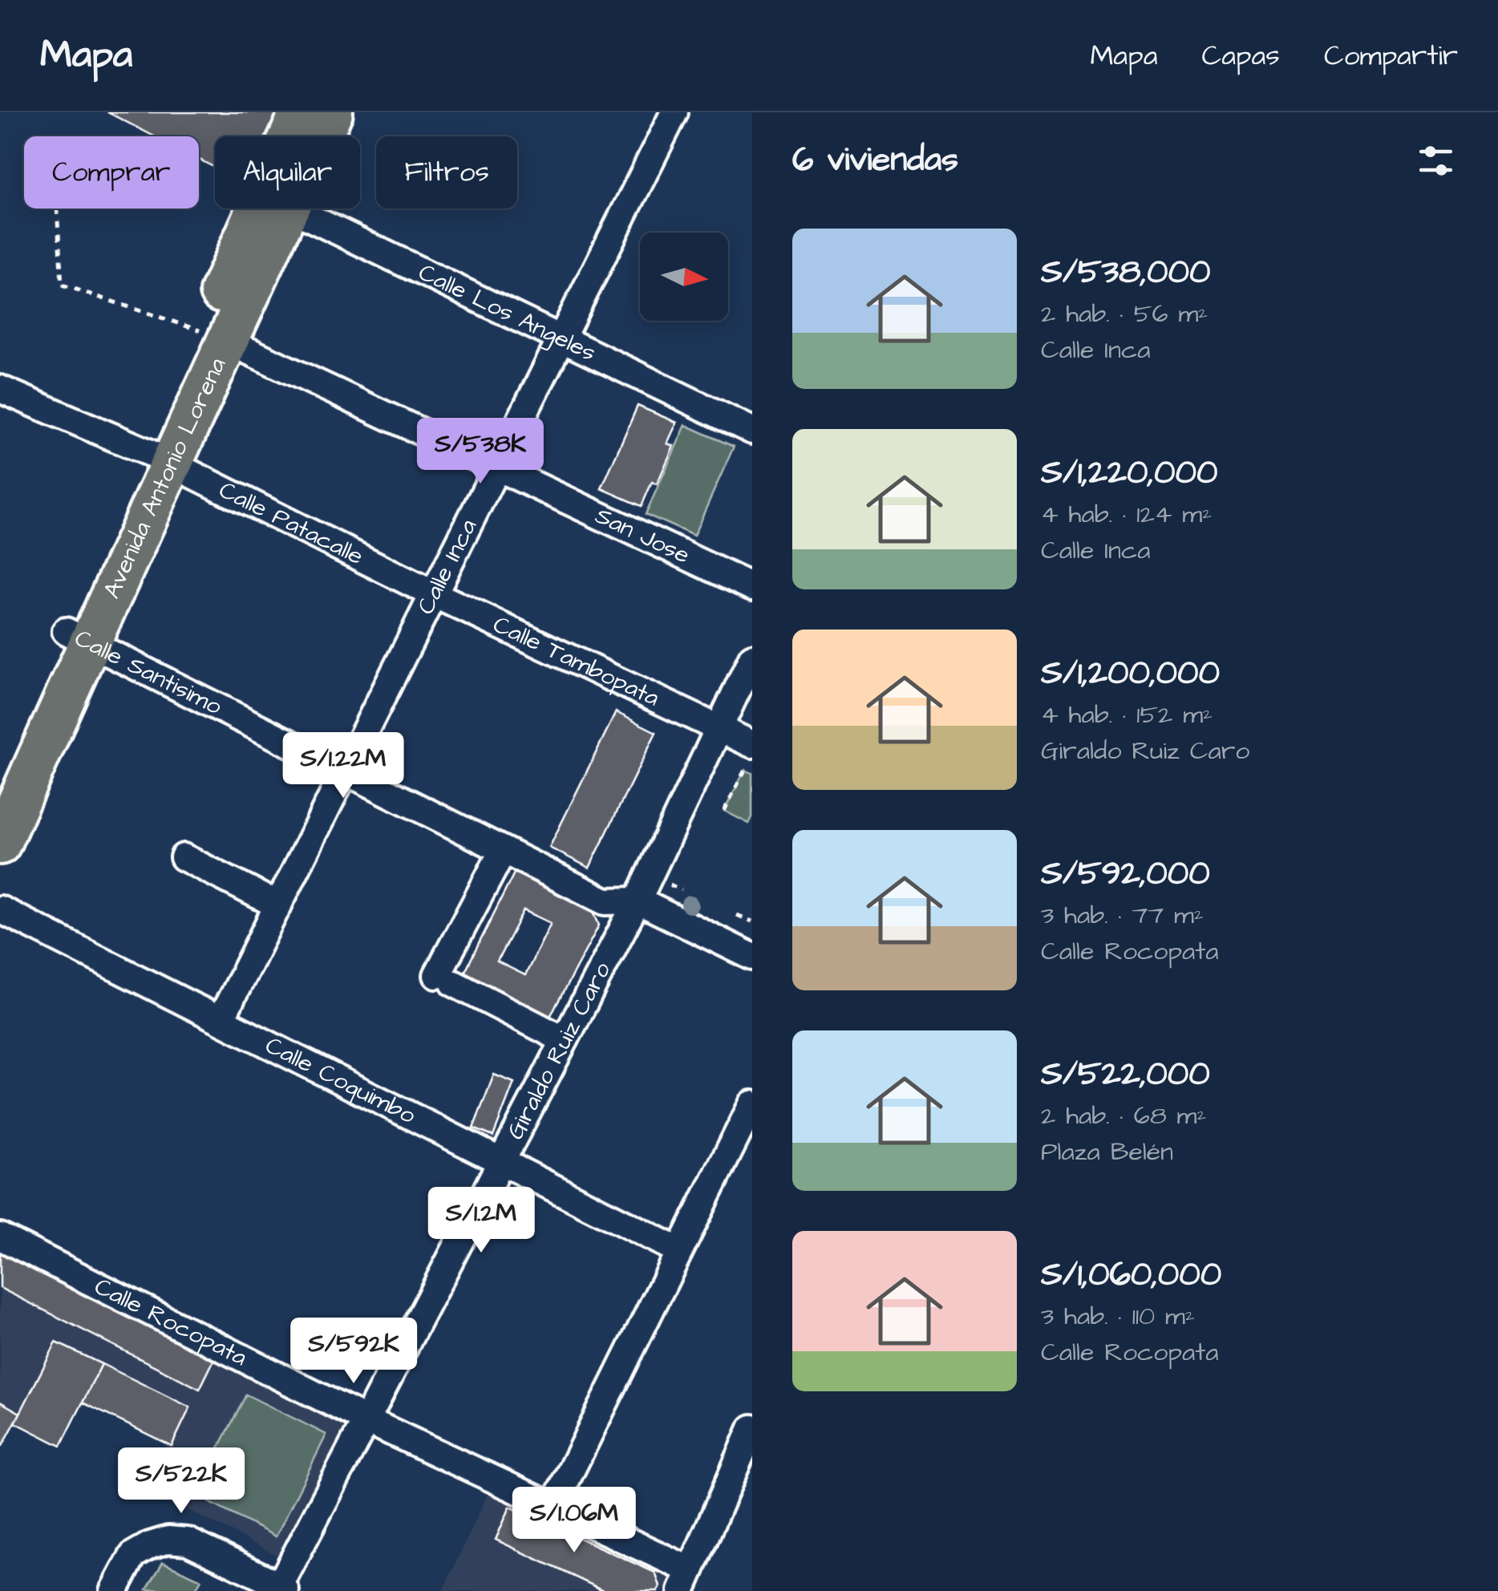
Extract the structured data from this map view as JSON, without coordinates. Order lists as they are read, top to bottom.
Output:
{
  "streets": {
    "highway": ["Avenida Antonio Lorena"],
    "street": [
      "Calle Los Angeles",
      "Calle Patacalle",
      "San Jose",
      "Calle Inca",
      "Calle Tambopata",
      "Calle Santisimo",
      "Giraldo Ruiz Caro",
      "Calle Coquimbo",
      "Calle Rocopata"
    ]
  },
  "crossings": [
    ["Calle Los Angeles", "Calle Inca"],
    ["Avenida Antonio Lorena", "Calle Patacalle"],
    ["Avenida Antonio Lorena", "San Jose"],
    ["Avenida Antonio Lorena", "Calle Santisimo"],
    ["Calle Patacalle", "Calle Inca"],
    ["Calle Patacalle", "Calle Tambopata"],
    ["San Jose", "Calle Inca"],
    ["Calle Inca", "Calle Tambopata"],
    ["Calle Inca", "Calle Santisimo"],
    ["Calle Inca", "Calle Coquimbo"],
    ["Calle Tambopata", "Giraldo Ruiz Caro"],
    ["Calle Santisimo", "Giraldo Ruiz Caro"],
    ["Giraldo Ruiz Caro", "Calle Coquimbo"],
    ["Giraldo Ruiz Caro", "Calle Rocopata"]
  ],
  "north": "right",
  "page": {
    "header": "Mapa",
    "nav": ["Mapa", "Capas", "Compartir"],
    "heading": "6 viviendas",
    "chip": ["Comprar", "Alquilar", "Filtros"],
    "list": [
      {
        "name": "S/538,000",
        "note": "2 hab. · 56 m² · Calle Inca"
      },
      {
        "name": "S/1,220,000",
        "note": "4 hab. · 124 m² · Calle Inca"
      },
      {
        "name": "S/1,200,000",
        "note": "4 hab. · 152 m² · Giraldo Ruiz Caro"
      },
      {
        "name": "S/592,000",
        "note": "3 hab. · 77 m² · Calle Rocopata"
      },
      {
        "name": "S/522,000",
        "note": "2 hab. · 68 m² · Plaza Belén"
      },
      {
        "name": "S/1,060,000",
        "note": "3 hab. · 110 m² · Calle Rocopata"
      }
    ],
    "price": [
      "S/538K",
      "S/1.22M",
      "S/1.2M",
      "S/592K",
      "S/522K",
      "S/1.06M"
    ]
  }
}
